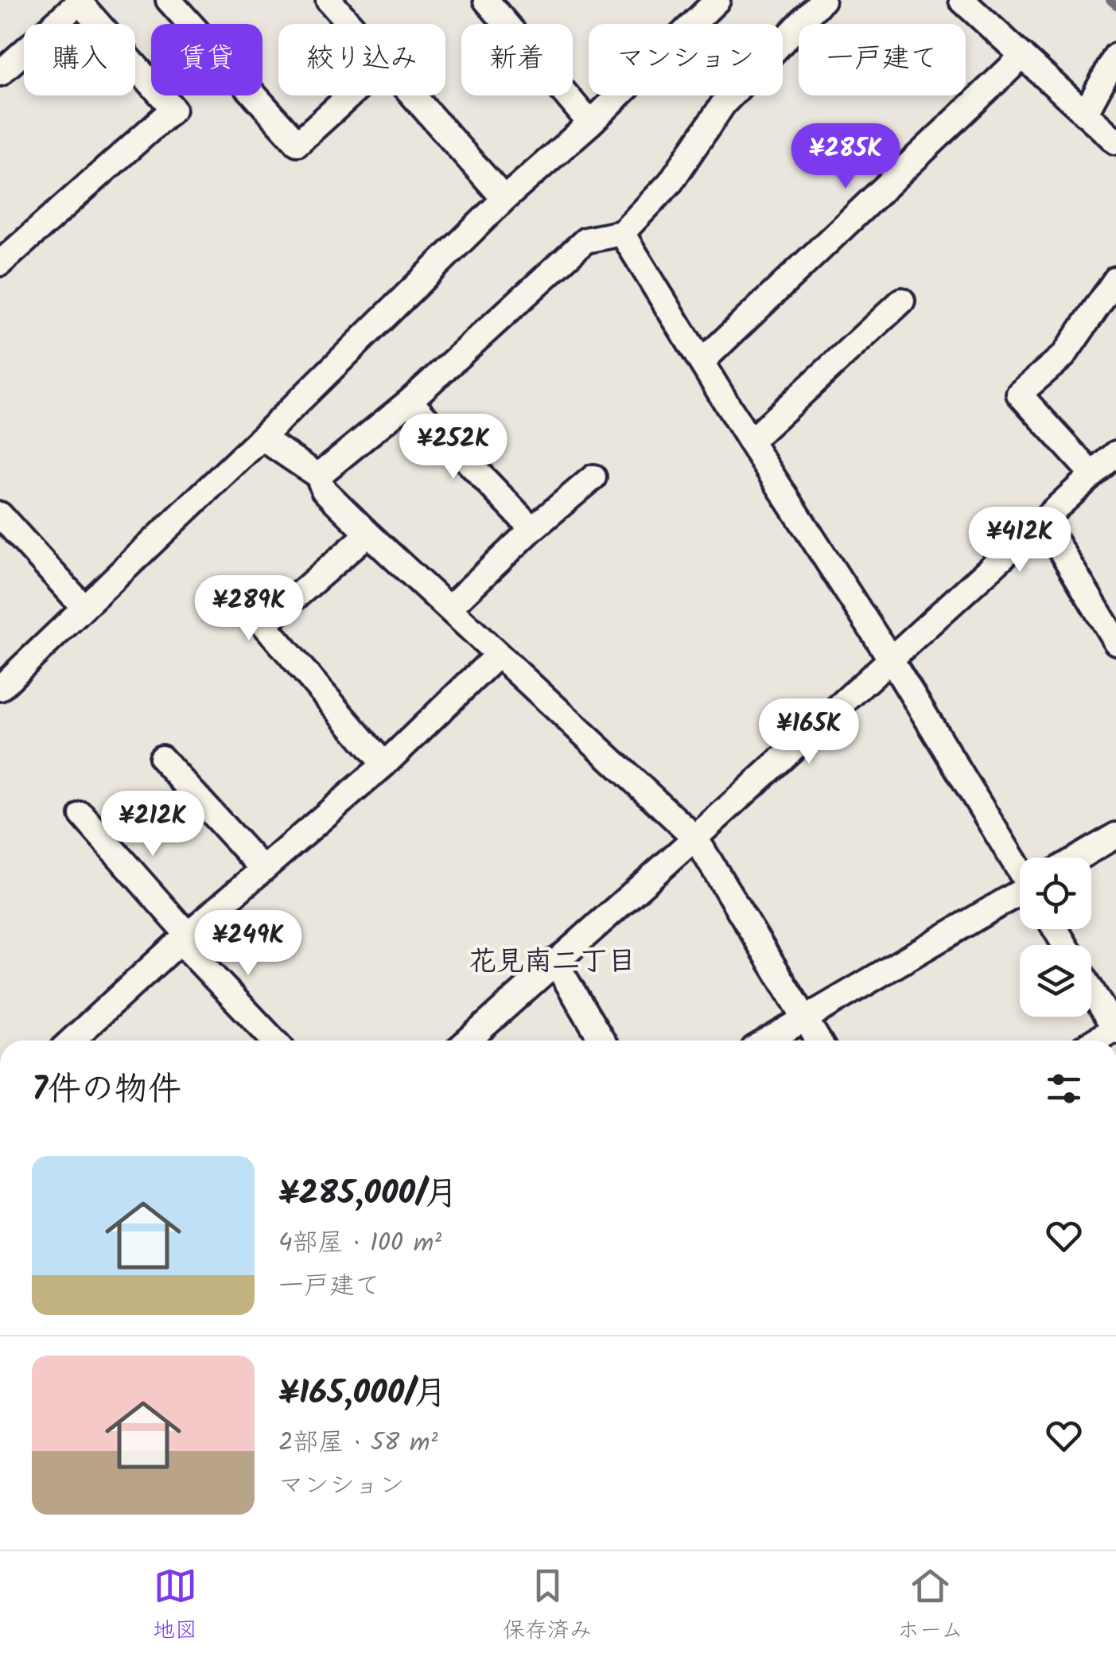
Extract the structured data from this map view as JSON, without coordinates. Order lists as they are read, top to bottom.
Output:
{
  "districts": ["花見南二丁目"],
  "page": {
    "chip": [
      "購入",
      "賃貸",
      "絞り込み",
      "新着",
      "マンション",
      "一戸建て"
    ],
    "price": [
      "¥285K",
      "¥252K",
      "¥412K",
      "¥289K",
      "¥165K",
      "¥212K",
      "¥249K"
    ],
    "heading": "7件の物件",
    "list": [
      {
        "name": "¥285,000/月",
        "note": "4部屋 · 100 m² · 一戸建て"
      },
      {
        "name": "¥165,000/月",
        "note": "2部屋 · 58 m² · マンション"
      }
    ],
    "tabs": ["地図", "保存済み", "ホーム"]
  }
}
